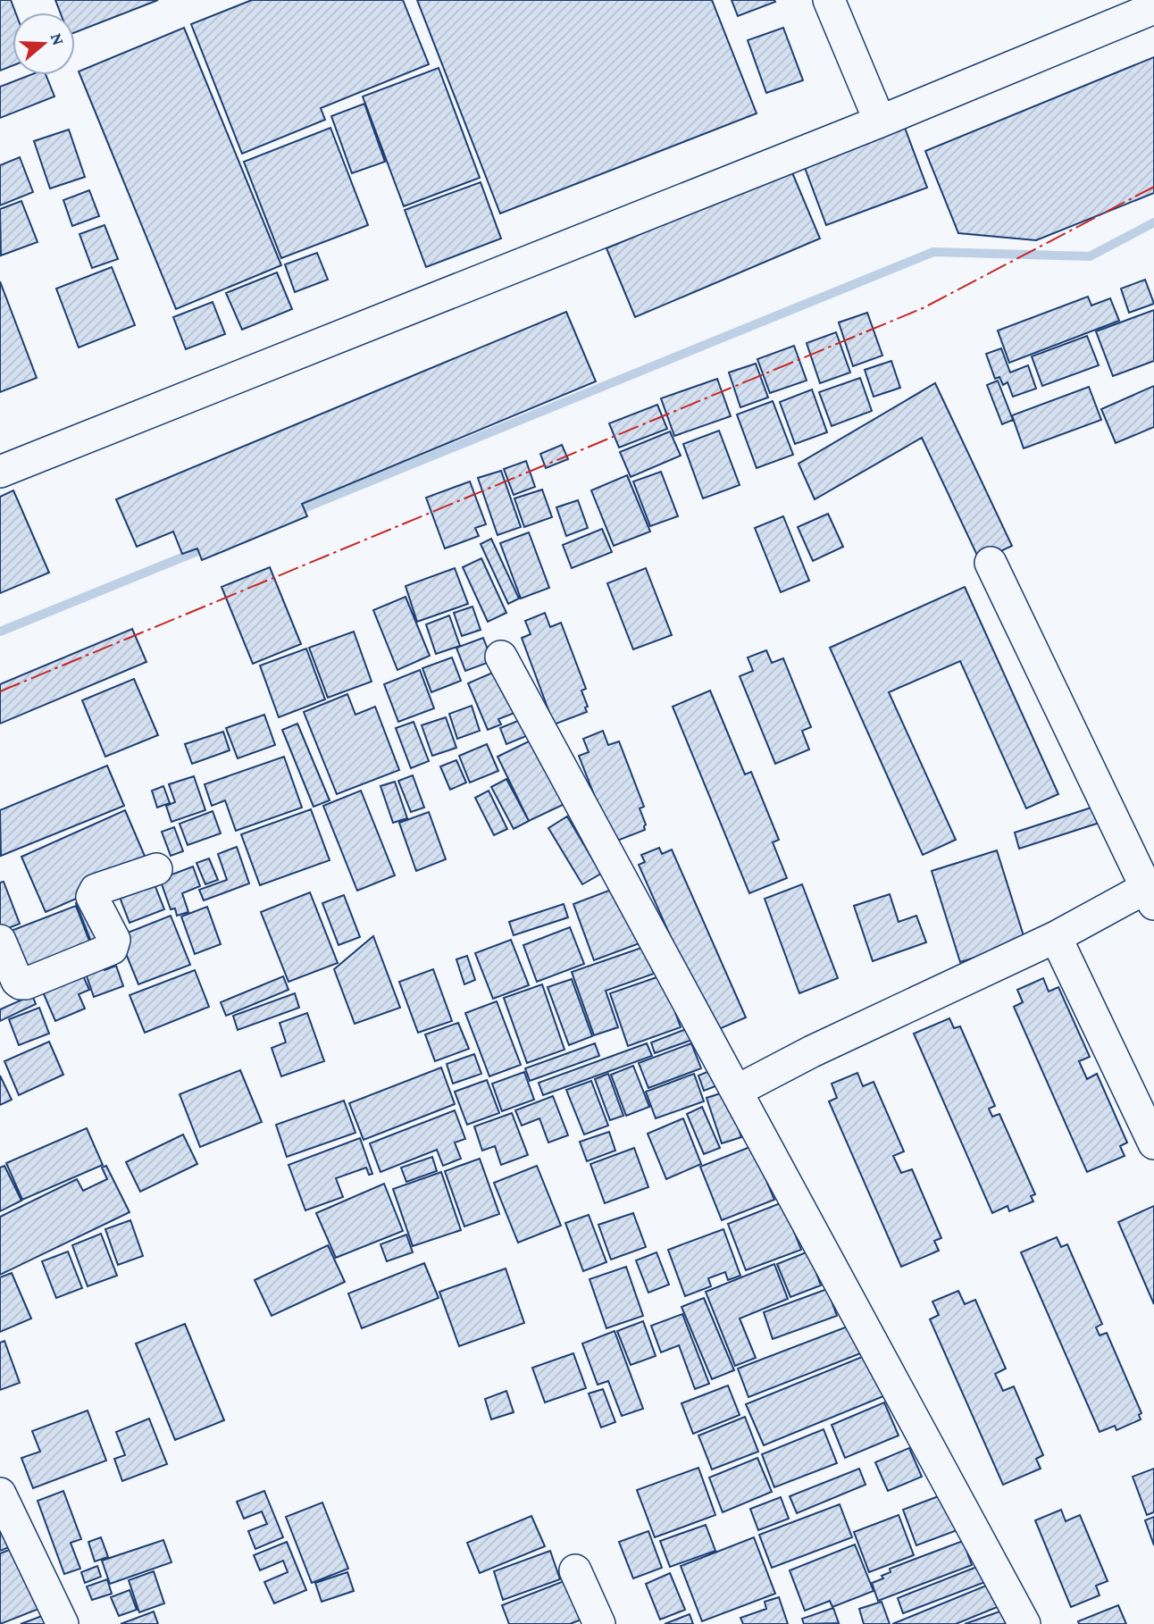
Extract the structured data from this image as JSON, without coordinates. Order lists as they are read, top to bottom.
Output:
{
  "north": "right"
}
